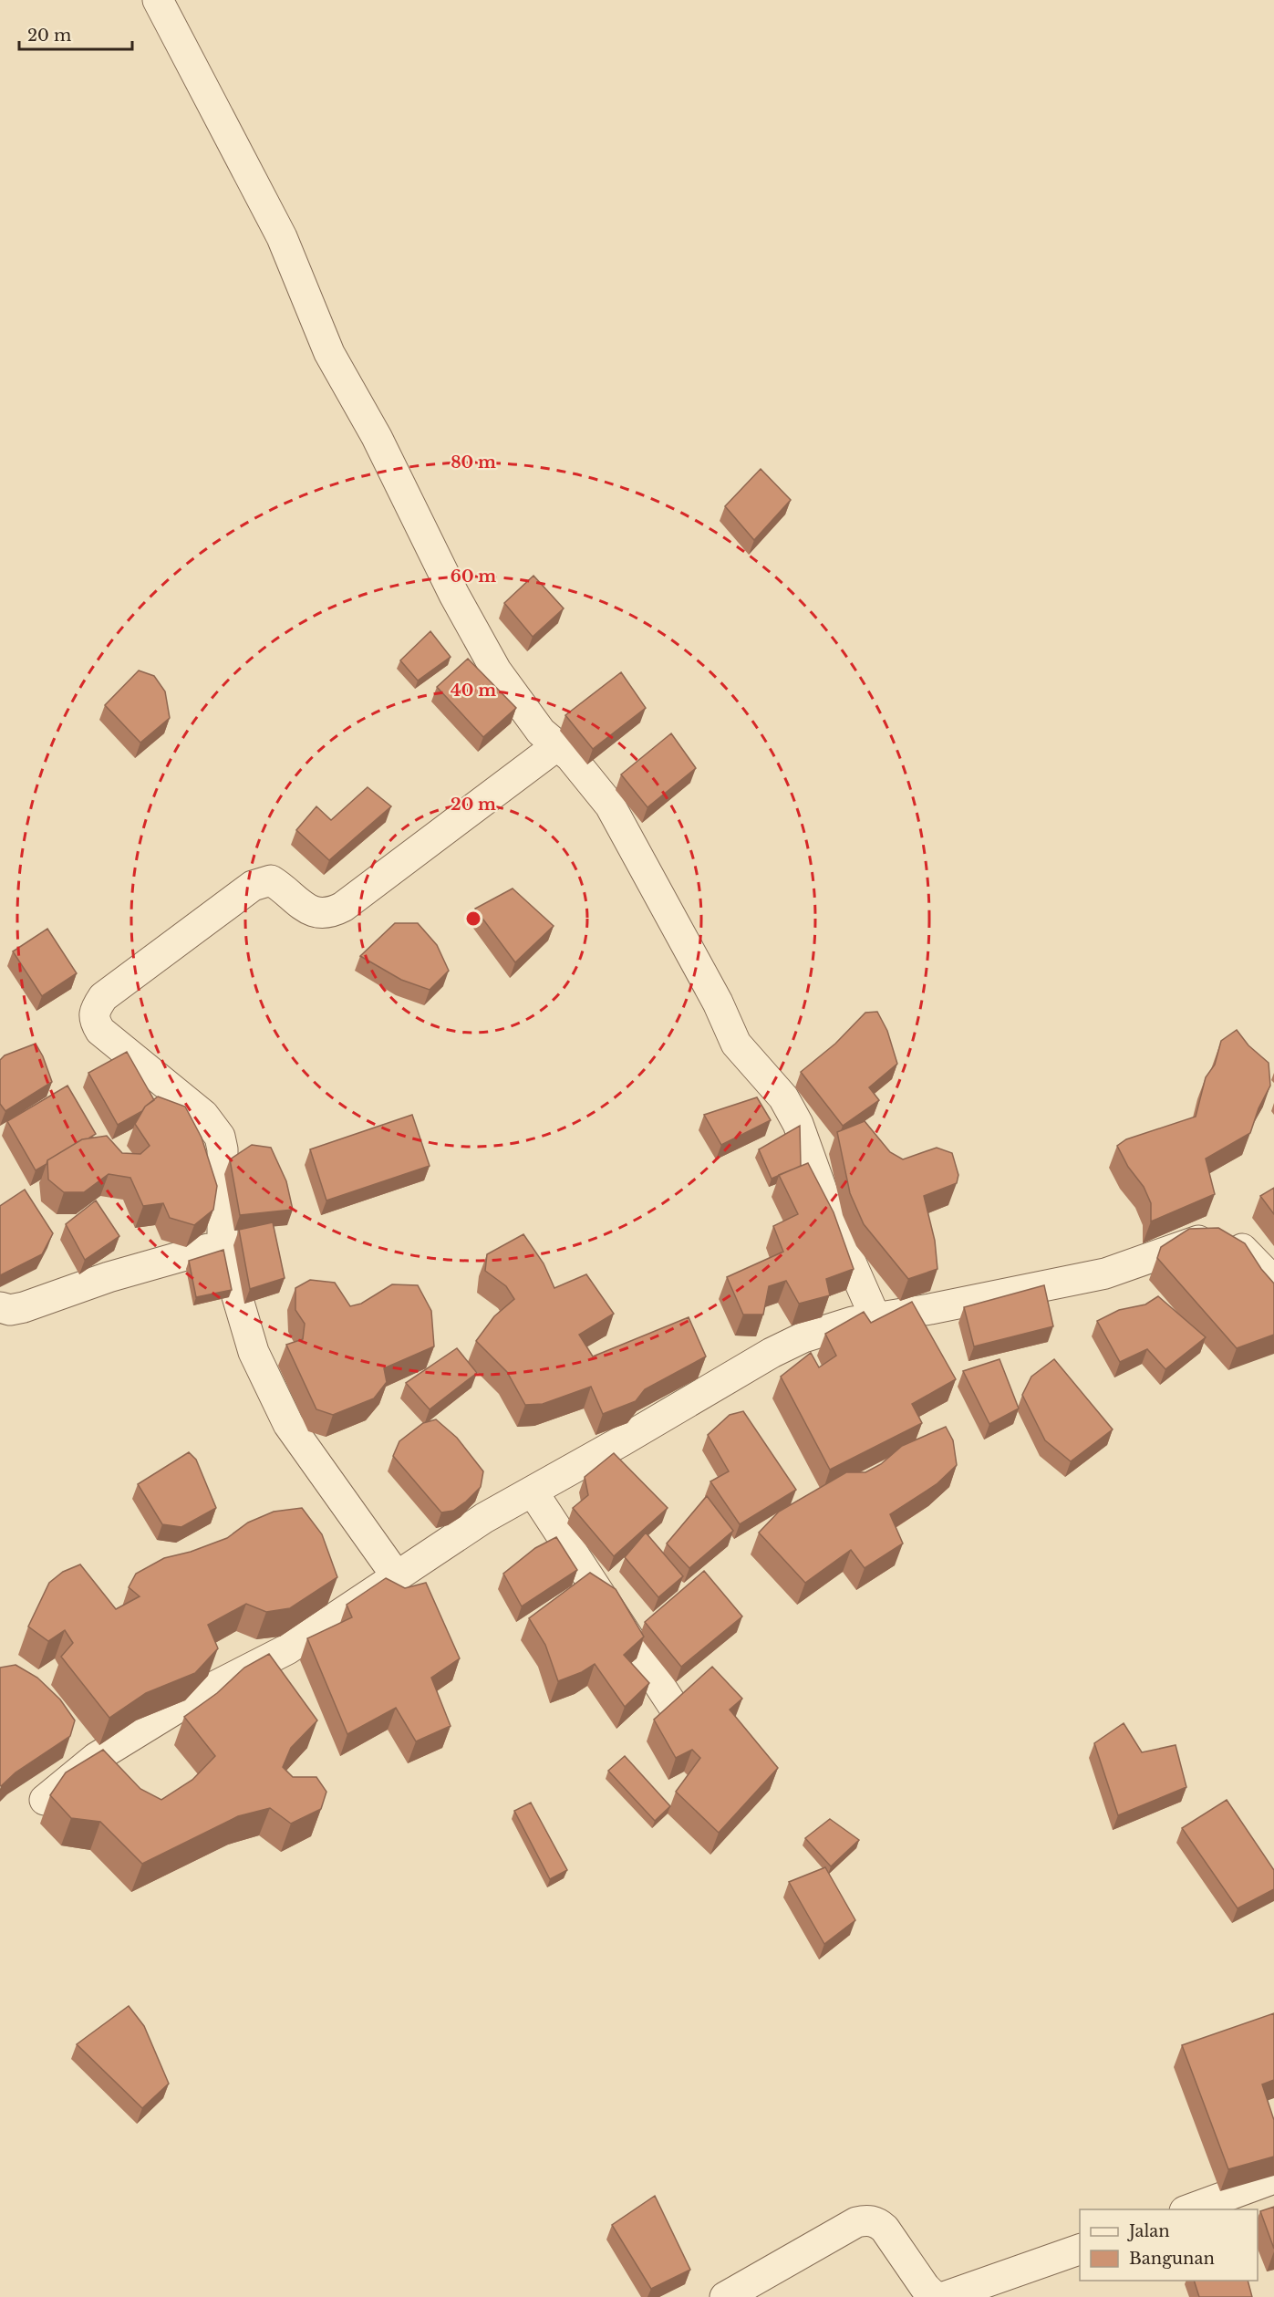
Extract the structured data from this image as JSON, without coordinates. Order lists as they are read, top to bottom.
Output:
{
  "legend": ["Jalan", "Bangunan"],
  "scale_bar": "20 m",
  "rings": [
    "80 m",
    "60 m",
    "40 m",
    "20 m"
  ]
}
